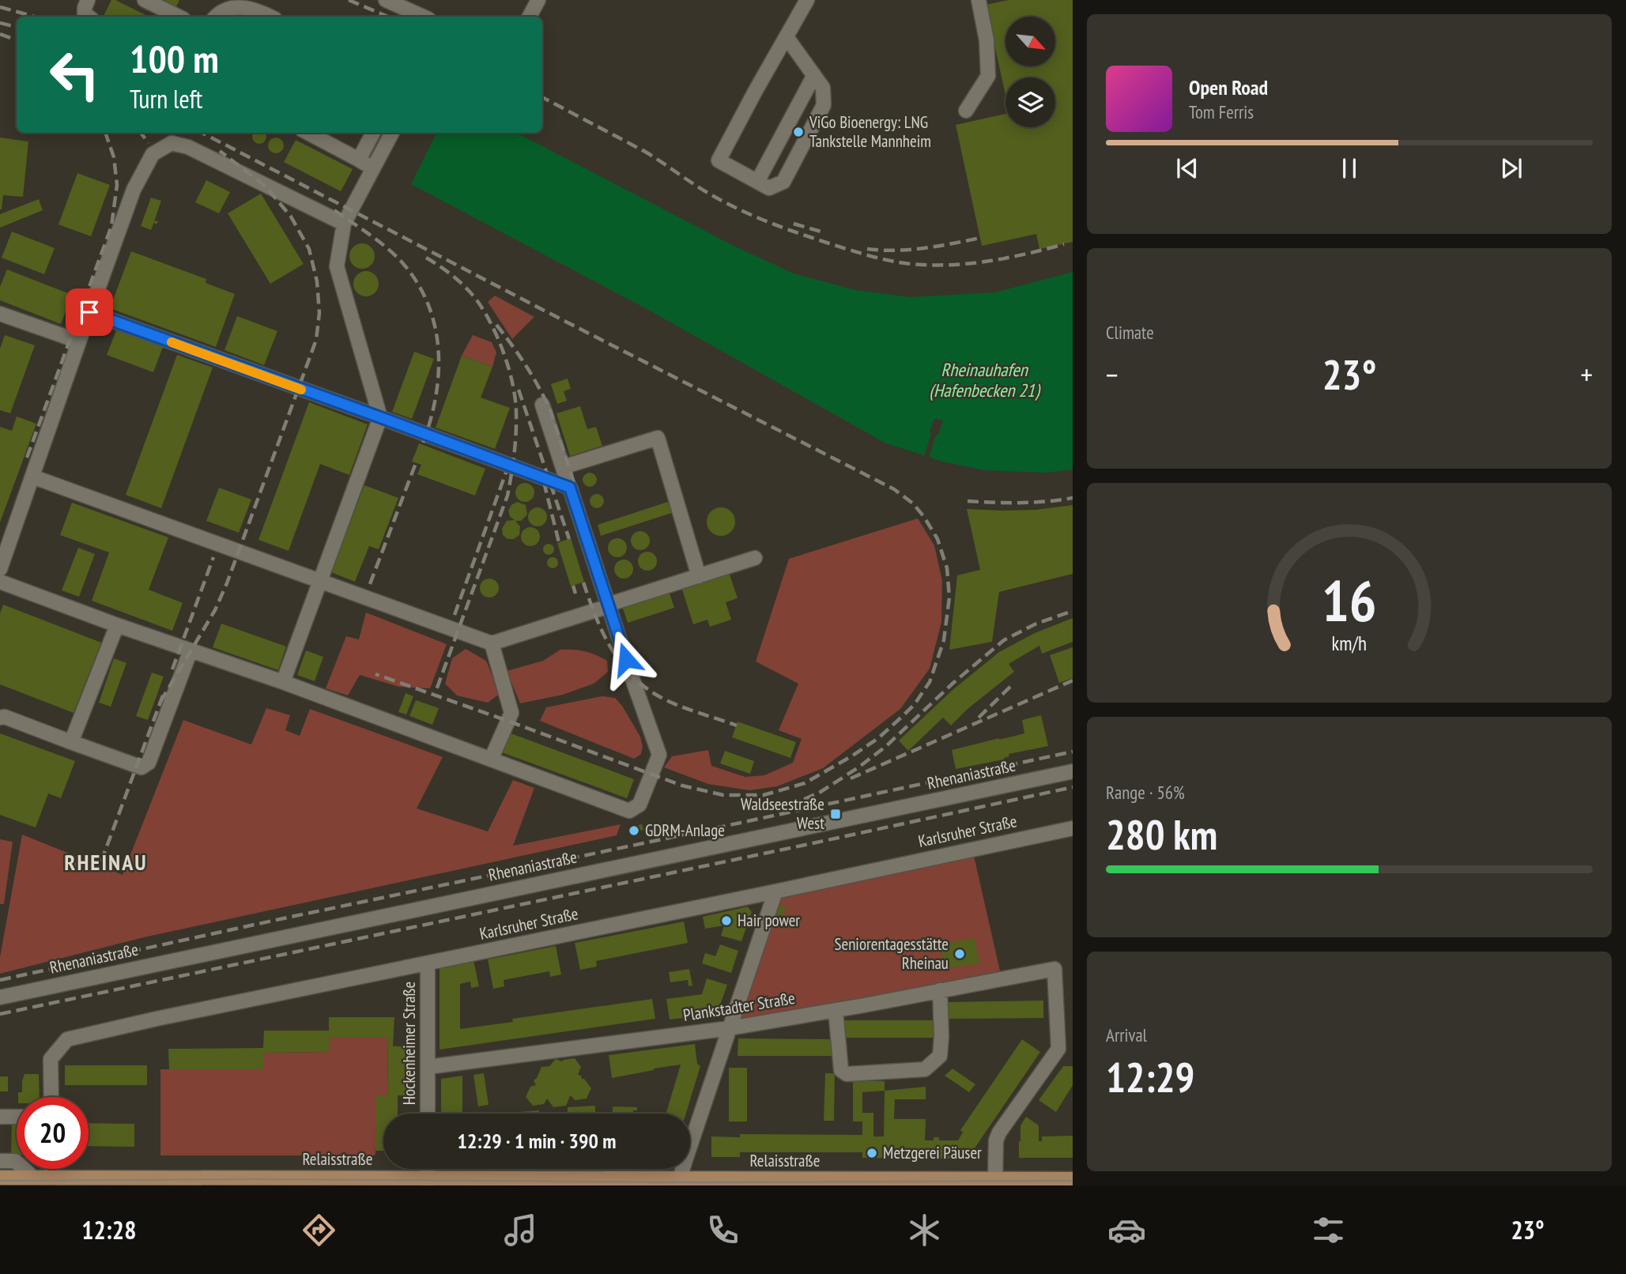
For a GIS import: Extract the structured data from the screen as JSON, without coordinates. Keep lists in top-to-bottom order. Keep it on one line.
{"streets":{"main road":["Relaisstraße"],"street":["Rhenaniastraße","Karlsruher Straße","Plankstadter Straße","Hockenheimer Straße"]},"crossings":[["Karlsruher Straße","Hockenheimer Straße"],["Plankstadter Straße","Hockenheimer Straße"]],"districts":["RHEINAU"],"water":["Rheinauhafen (Hafenbecken 21)"],"places":{"other":["ViGo Bioenergy: LNG Tankstelle Mannheim","GDRM-Anlage","Hair power","Seniorentagesstätte Rheinau","Metzgerei Päuser"],"transit":["Waldseestraße West"]},"north":"bottom right","page":{"turn":["100 m","Turn left"],"song":["Open Road","Tom Ferris"],"tile":["Climate",["Range · 56%","280 km"],["Arrival","12:29"]],"heat":["−","23°","+"],"limit":"20","trip":"12:29 · 1 min · 390 m","tabs":["12:28","23°"],"gauge":["16","km/h"]}}
